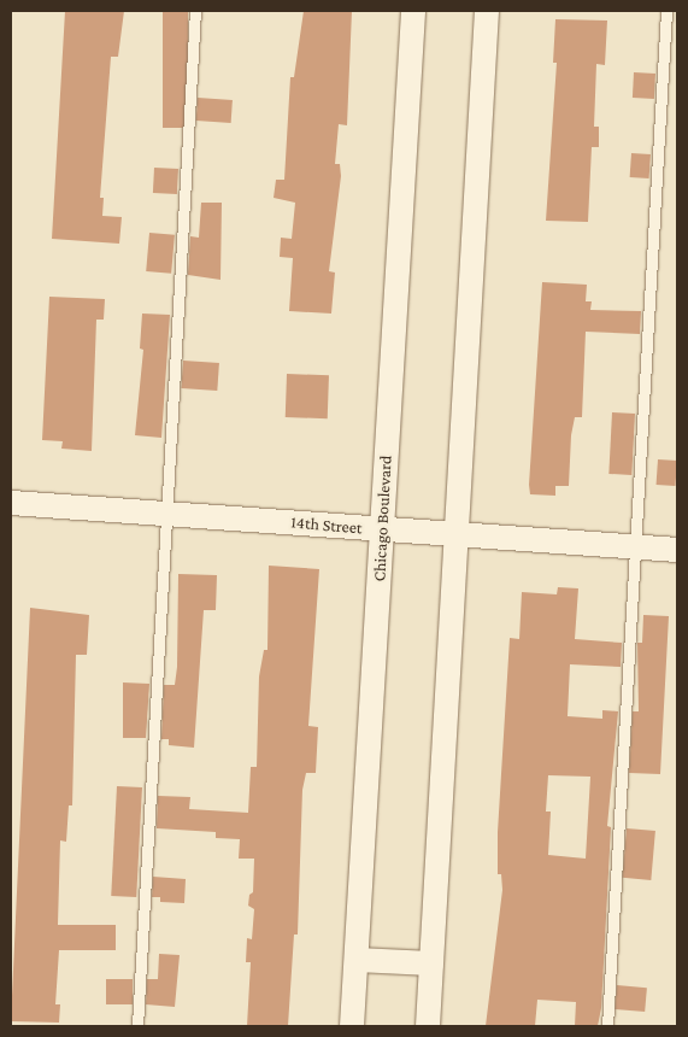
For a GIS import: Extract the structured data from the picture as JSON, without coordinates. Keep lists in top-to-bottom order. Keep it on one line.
{"streets":{"street":["Chicago Boulevard","14th Street"]},"crossings":[["Chicago Boulevard","14th Street"]]}
